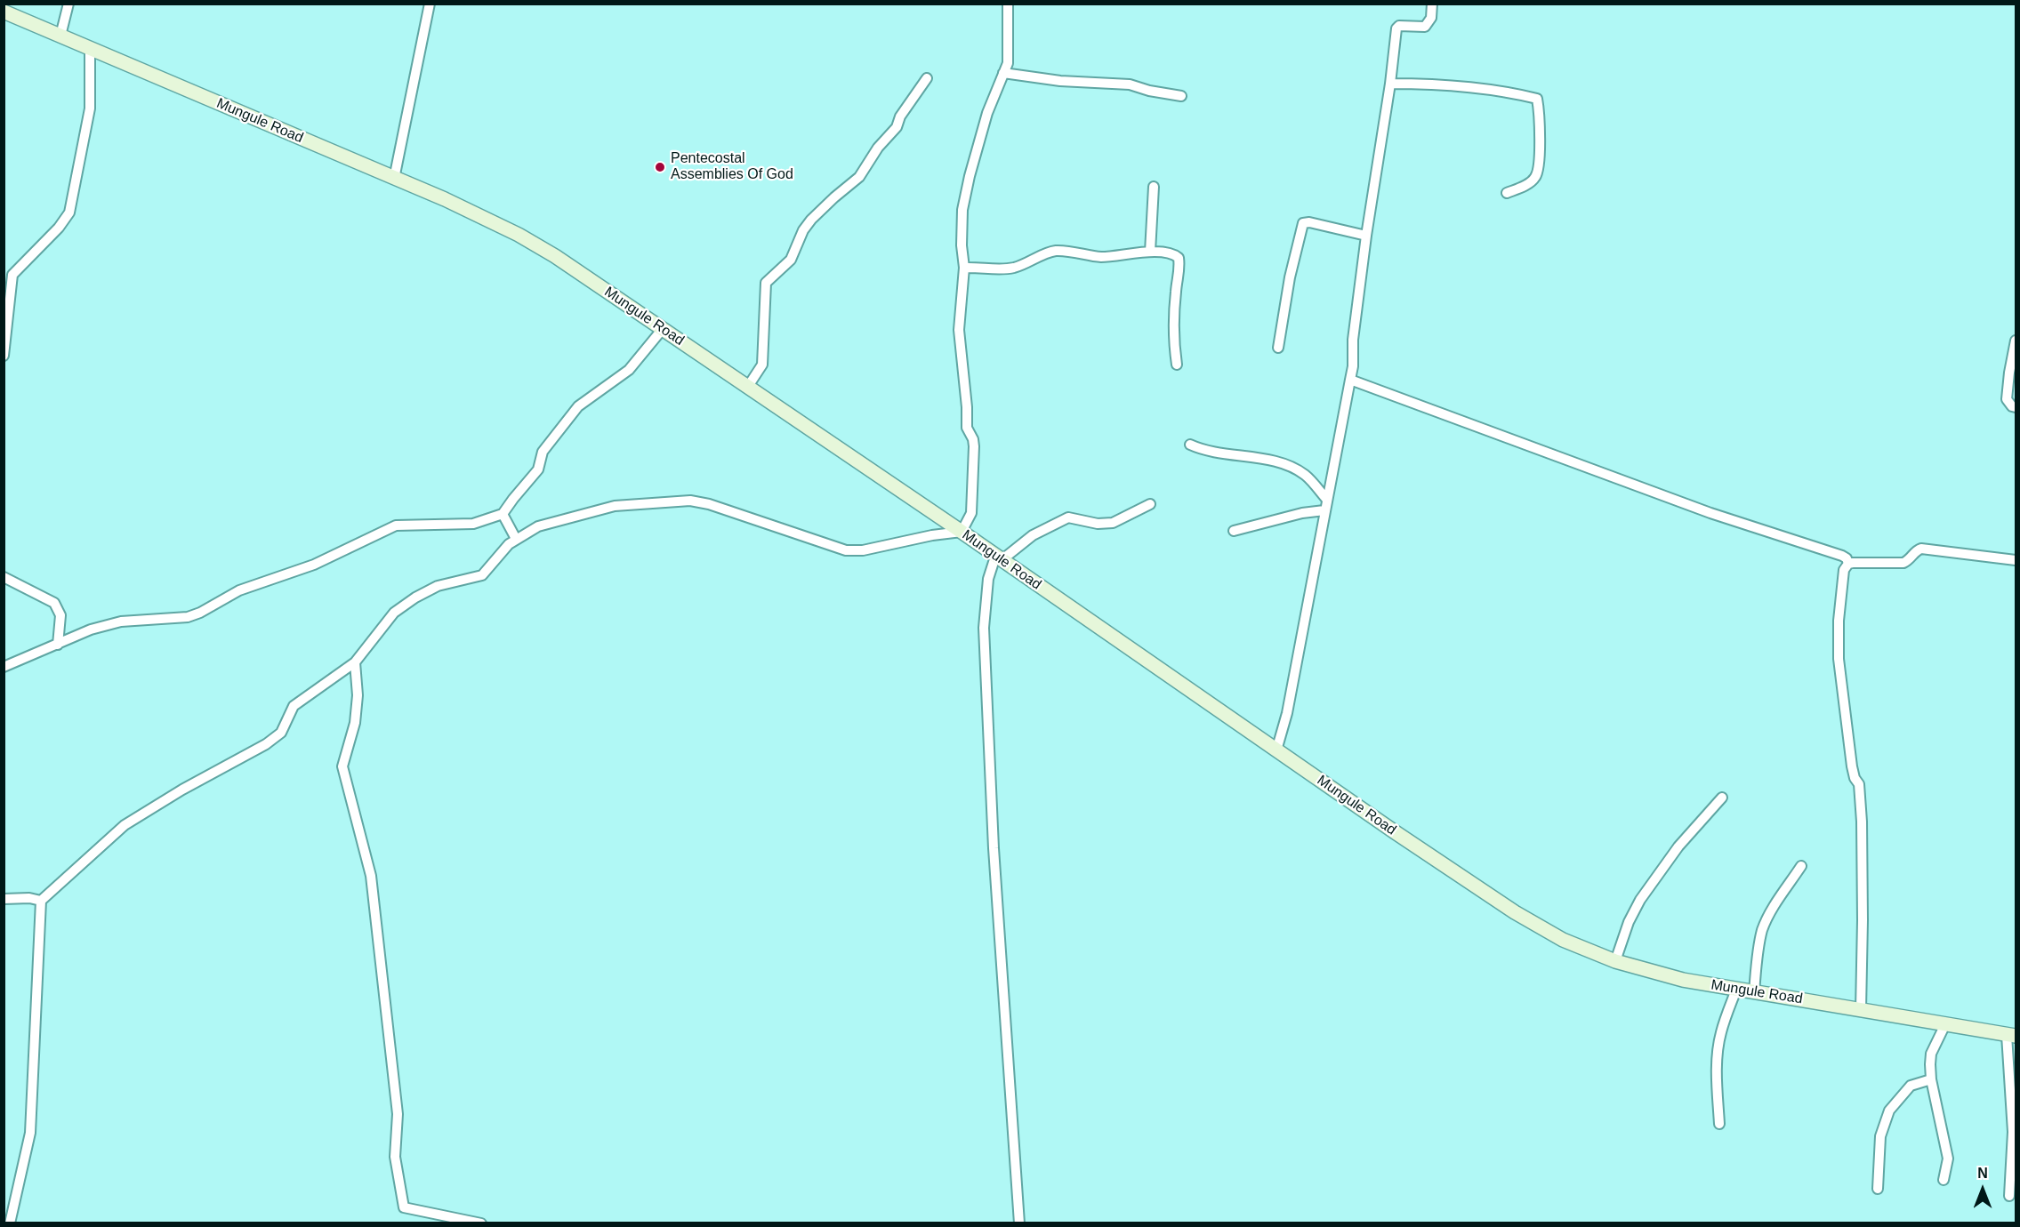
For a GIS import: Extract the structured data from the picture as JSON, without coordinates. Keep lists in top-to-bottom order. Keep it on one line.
{"streets":{"street":["Mungule Road"]},"places":["Pentecostal Assemblies Of God"],"north":"top"}
